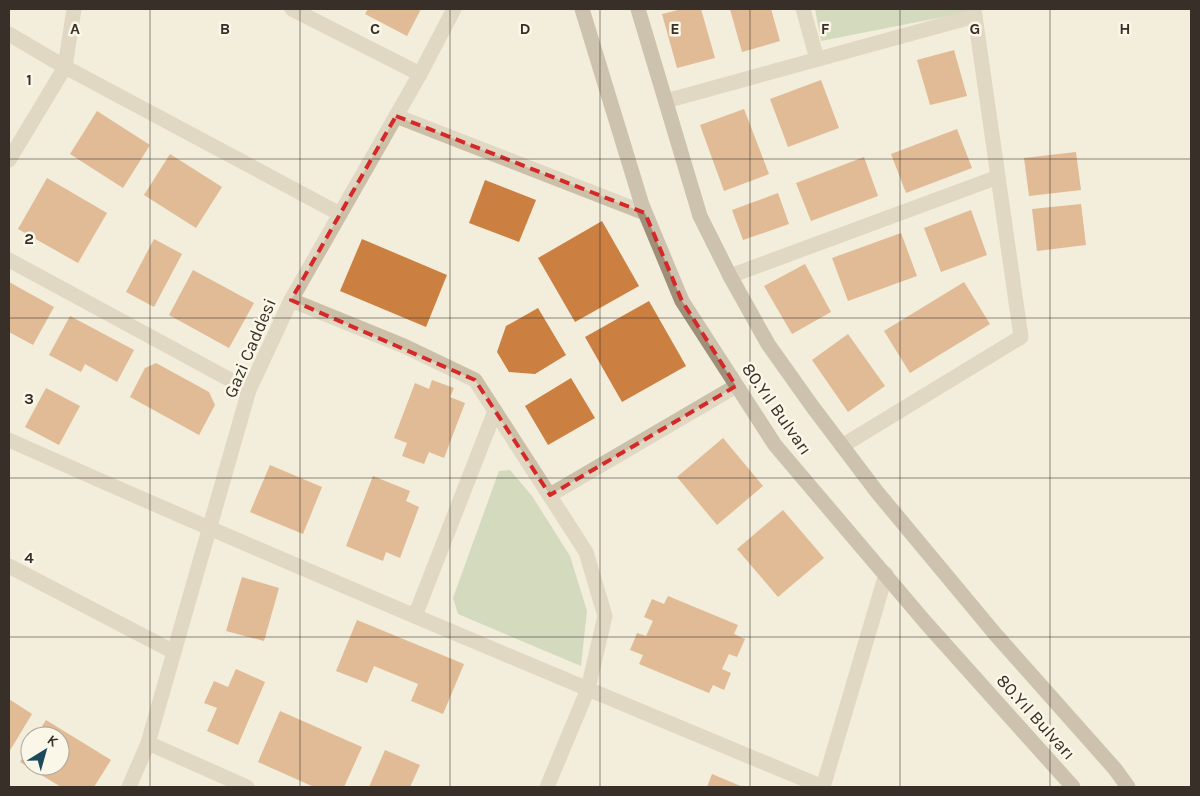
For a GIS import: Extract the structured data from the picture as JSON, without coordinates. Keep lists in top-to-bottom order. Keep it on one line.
{"streets":{"street":["Gazi Caddesi","80.Yıl Bulvarı"]},"north":"top right","grid":{"columns":["A","B","C","D","E","F","G","H"],"rows":["1","2","3","4"]}}
